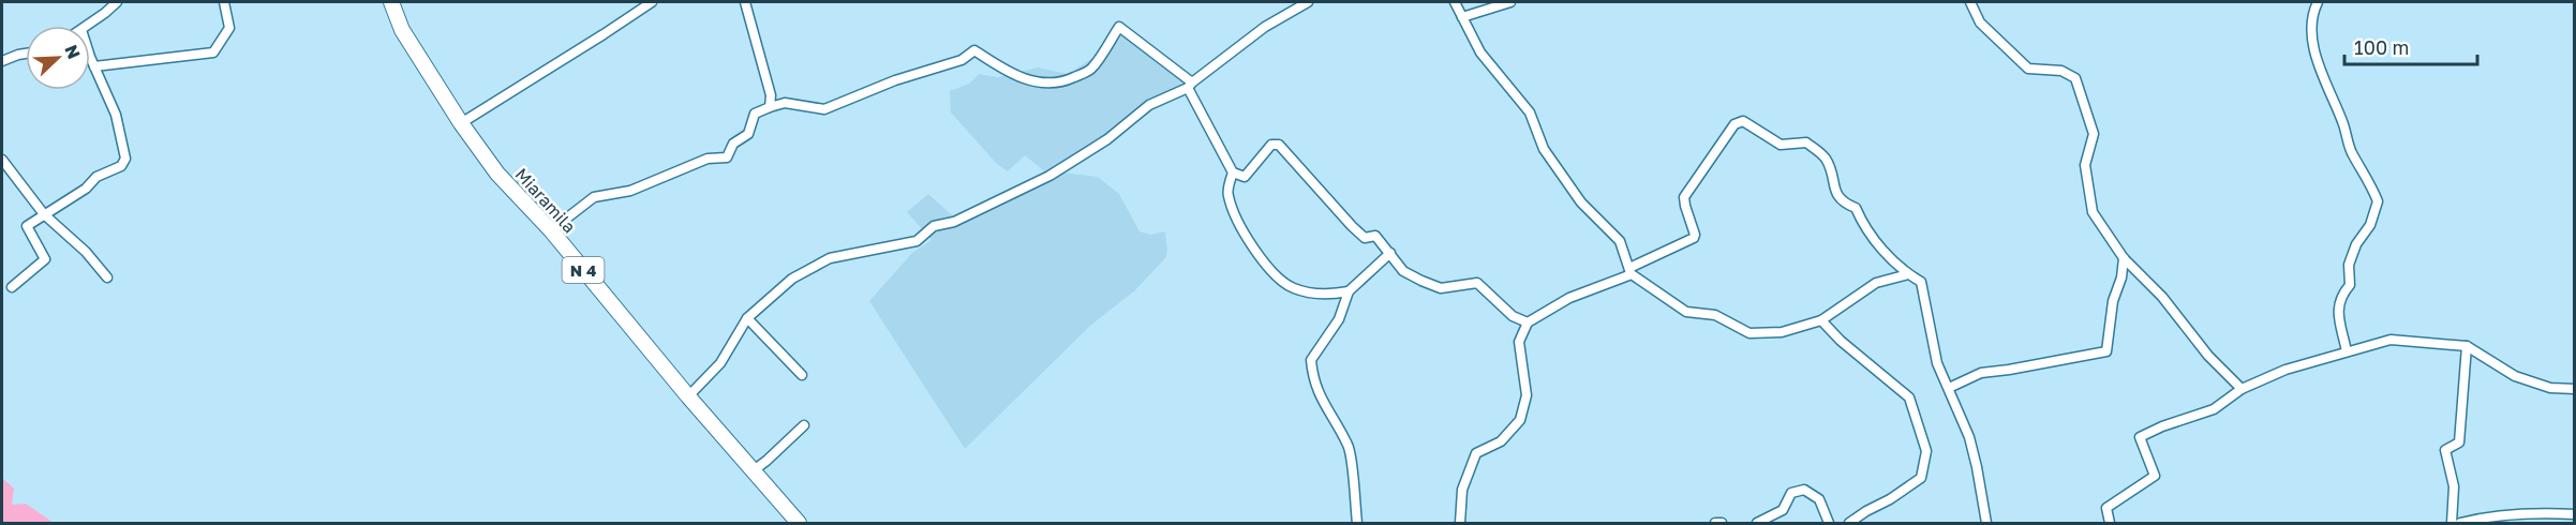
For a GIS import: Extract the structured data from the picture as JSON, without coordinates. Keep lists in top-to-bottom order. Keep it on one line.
{"streets":{"main road":["Miaramila","N 4"]},"scale_bar":"100 m","north":"top right"}
